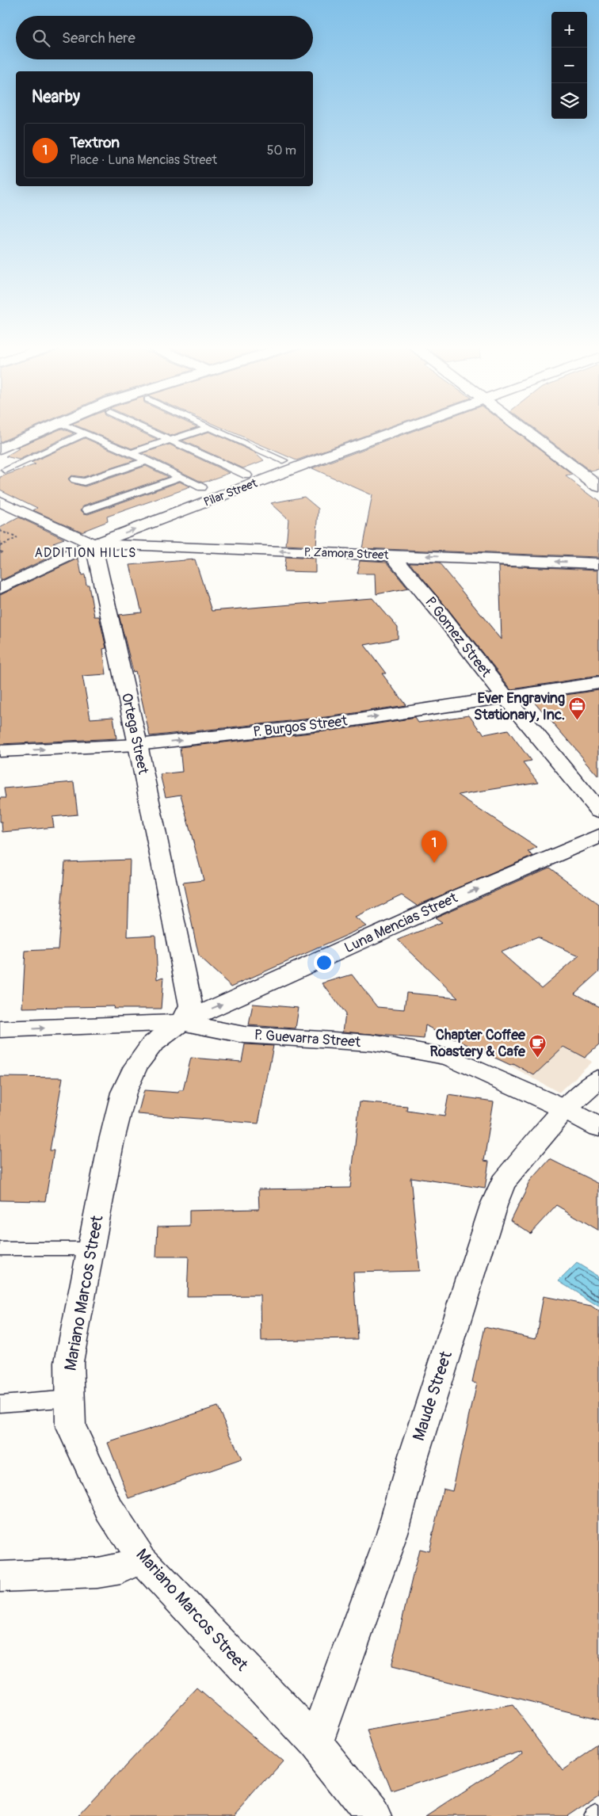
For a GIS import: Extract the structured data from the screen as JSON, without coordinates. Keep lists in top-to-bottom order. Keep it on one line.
{"streets":{"street":["Pilar Street","P. Zamora Street","P. Gomez Street","P. Burgos Street","Ortega Street","Luna Mencias Street","P. Guevarra Street","Mariano Marcos Street","Maude Street"]},"crossings":[["Pilar Street","P. Zamora Street"],["Pilar Street","Ortega Street"],["P. Zamora Street","P. Gomez Street"],["P. Zamora Street","Ortega Street"],["P. Gomez Street","P. Burgos Street"],["P. Burgos Street","Ortega Street"],["Ortega Street","Luna Mencias Street"],["Ortega Street","P. Guevarra Street"],["Ortega Street","Mariano Marcos Street"],["Luna Mencias Street","P. Guevarra Street"],["Luna Mencias Street","Mariano Marcos Street"],["P. Guevarra Street","Mariano Marcos Street"],["P. Guevarra Street","Maude Street"],["Mariano Marcos Street","Maude Street"]],"one_way":["Pilar Street","P. Zamora Street","P. Burgos Street","Luna Mencias Street"],"districts":["ADDITION HILLS"],"places":{"office":["Ever Engraving Stationary, Inc."],"cafe":["Chapter Coffee Roastery & Cafe"]},"page":{"map_buttons":["+","−"],"search":"Search here","heading":"Nearby","list":[{"mark":"1","name":"Textron","note":"Place · Luna Mencias Street","value":"50 m"}],"pins":"1"}}
